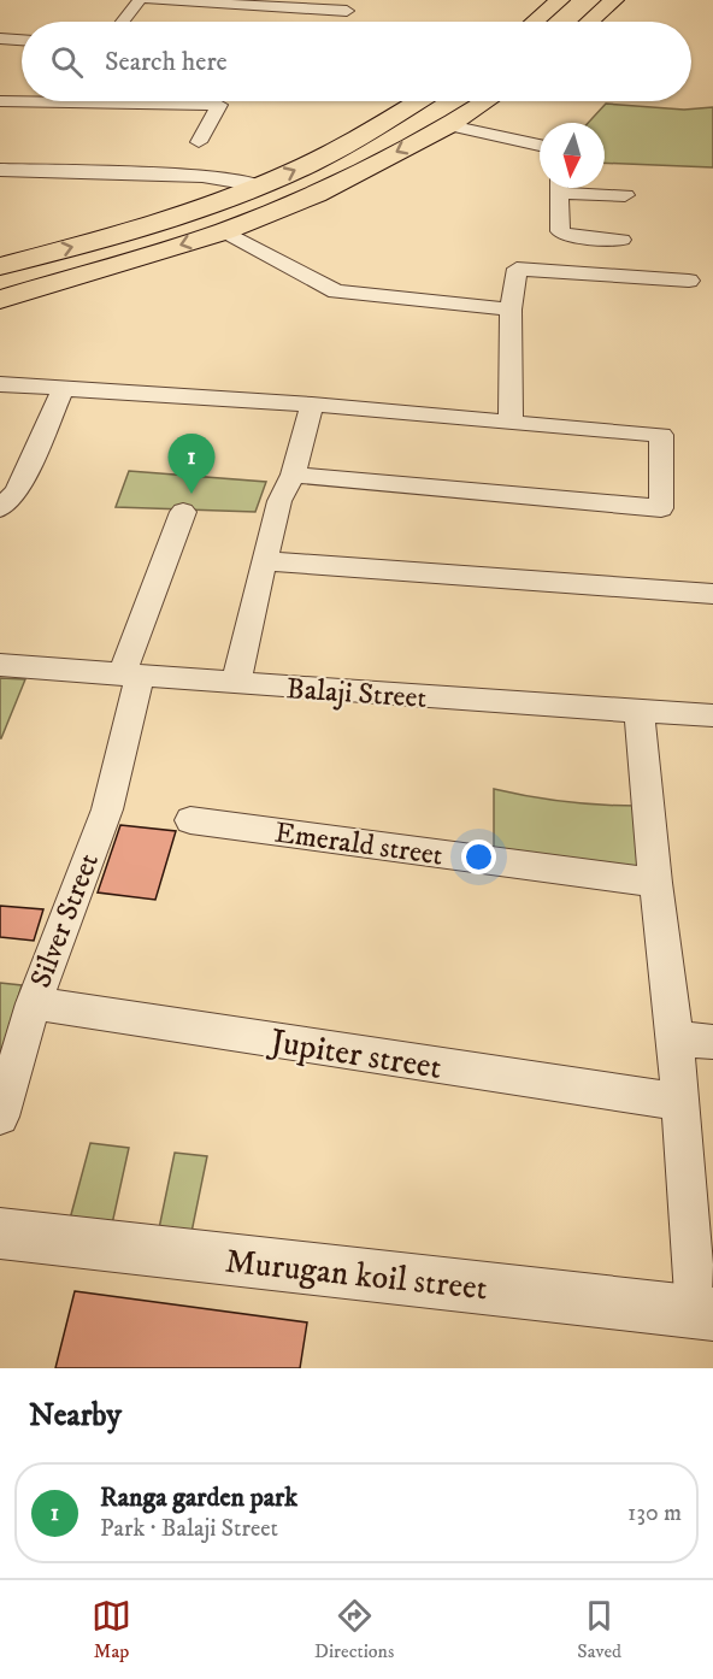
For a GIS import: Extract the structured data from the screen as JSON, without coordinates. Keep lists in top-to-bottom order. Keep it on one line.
{"streets":{"street":["Balaji Street","Emerald street","Silver Street","Jupiter street","Murugan koil street"]},"crossings":[["Balaji Street","Silver Street"],["Silver Street","Jupiter street"]],"north":"bottom","page":{"search":"Search here","pins":"1","heading":"Nearby","list":[{"mark":"1","name":"Ranga garden park","note":"Park · Balaji Street","value":"130 m"}],"nav":["Map","Directions","Saved"]}}
